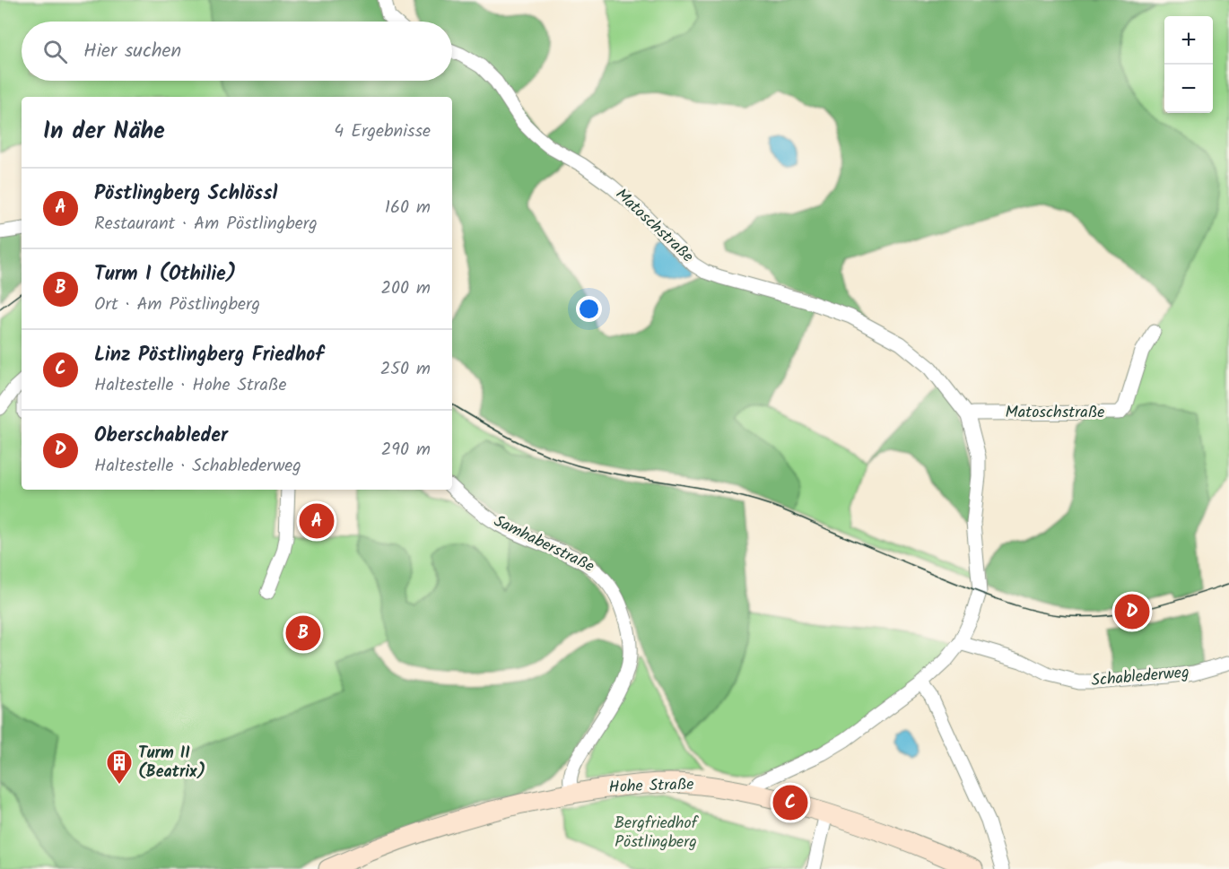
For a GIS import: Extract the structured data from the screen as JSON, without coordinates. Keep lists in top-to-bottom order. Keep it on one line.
{"streets":{"main road":["Hohe Straße"],"street":["Matoschstraße","Samhaberstraße","Schablederweg"]},"crossings":[["Matoschstraße","Schablederweg"],["Matoschstraße","Hohe Straße"],["Samhaberstraße","Hohe Straße"]],"parks":["Bergfriedhof Pöstlingberg"],"places":{"building":["Turm II (Beatrix)"]},"page":{"map_buttons":["+","−"],"search":"Hier suchen","heading":["In der Nähe","4 Ergebnisse"],"list":[{"mark":"A","name":"Pöstlingberg Schlössl","note":"Restaurant · Am Pöstlingberg","value":"160 m"},{"mark":"B","name":"Turm I (Othilie)","note":"Ort · Am Pöstlingberg","value":"200 m"},{"mark":"C","name":"Linz Pöstlingberg Friedhof","note":"Haltestelle · Hohe Straße","value":"250 m"},{"mark":"D","name":"Oberschableder","note":"Haltestelle · Schablederweg","value":"290 m"}],"pins":["A","D","B","C"]}}
